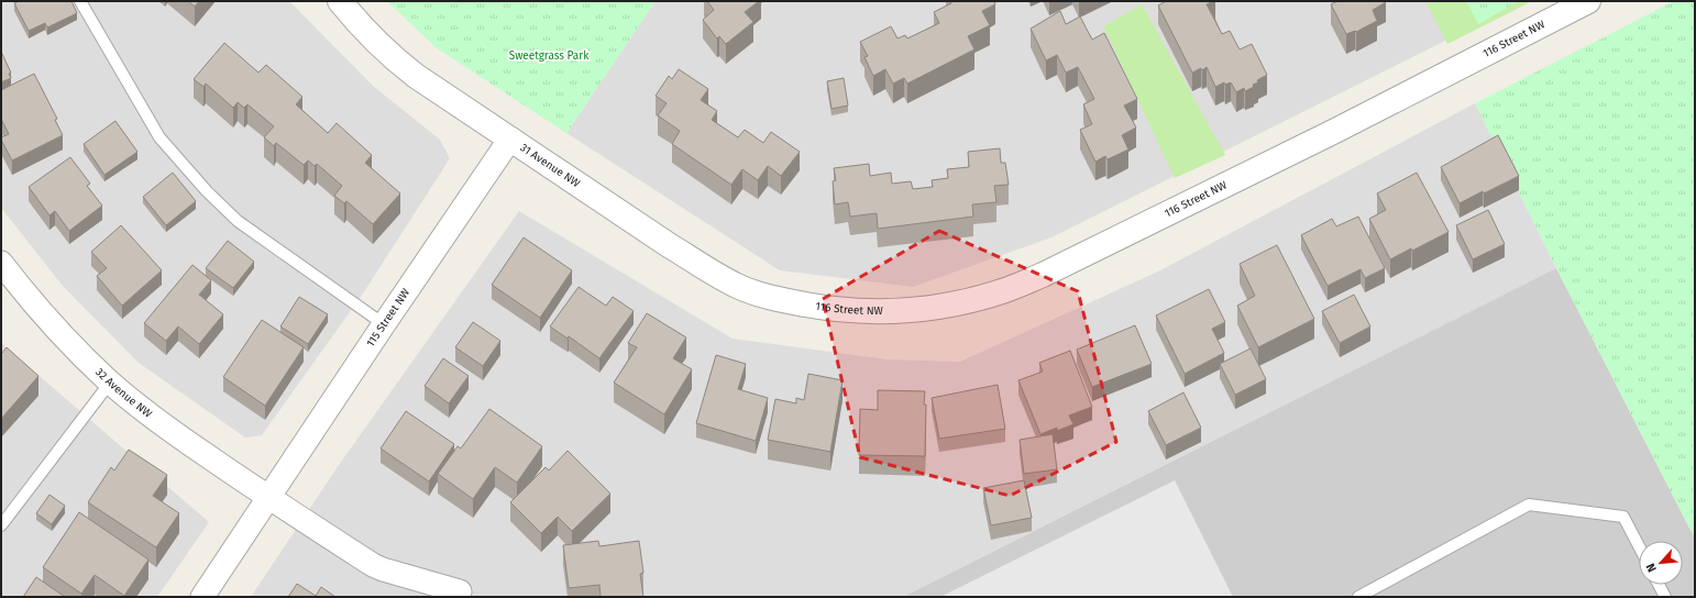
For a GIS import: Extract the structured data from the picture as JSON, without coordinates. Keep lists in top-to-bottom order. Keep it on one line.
{"streets":{"street":["116 Street NW","31 Avenue NW","115 Street NW","32 Avenue NW"]},"crossings":[["116 Street NW","31 Avenue NW"],["31 Avenue NW","115 Street NW"],["115 Street NW","32 Avenue NW"]],"parks":["Sweetgrass Park"],"north":"bottom left"}
